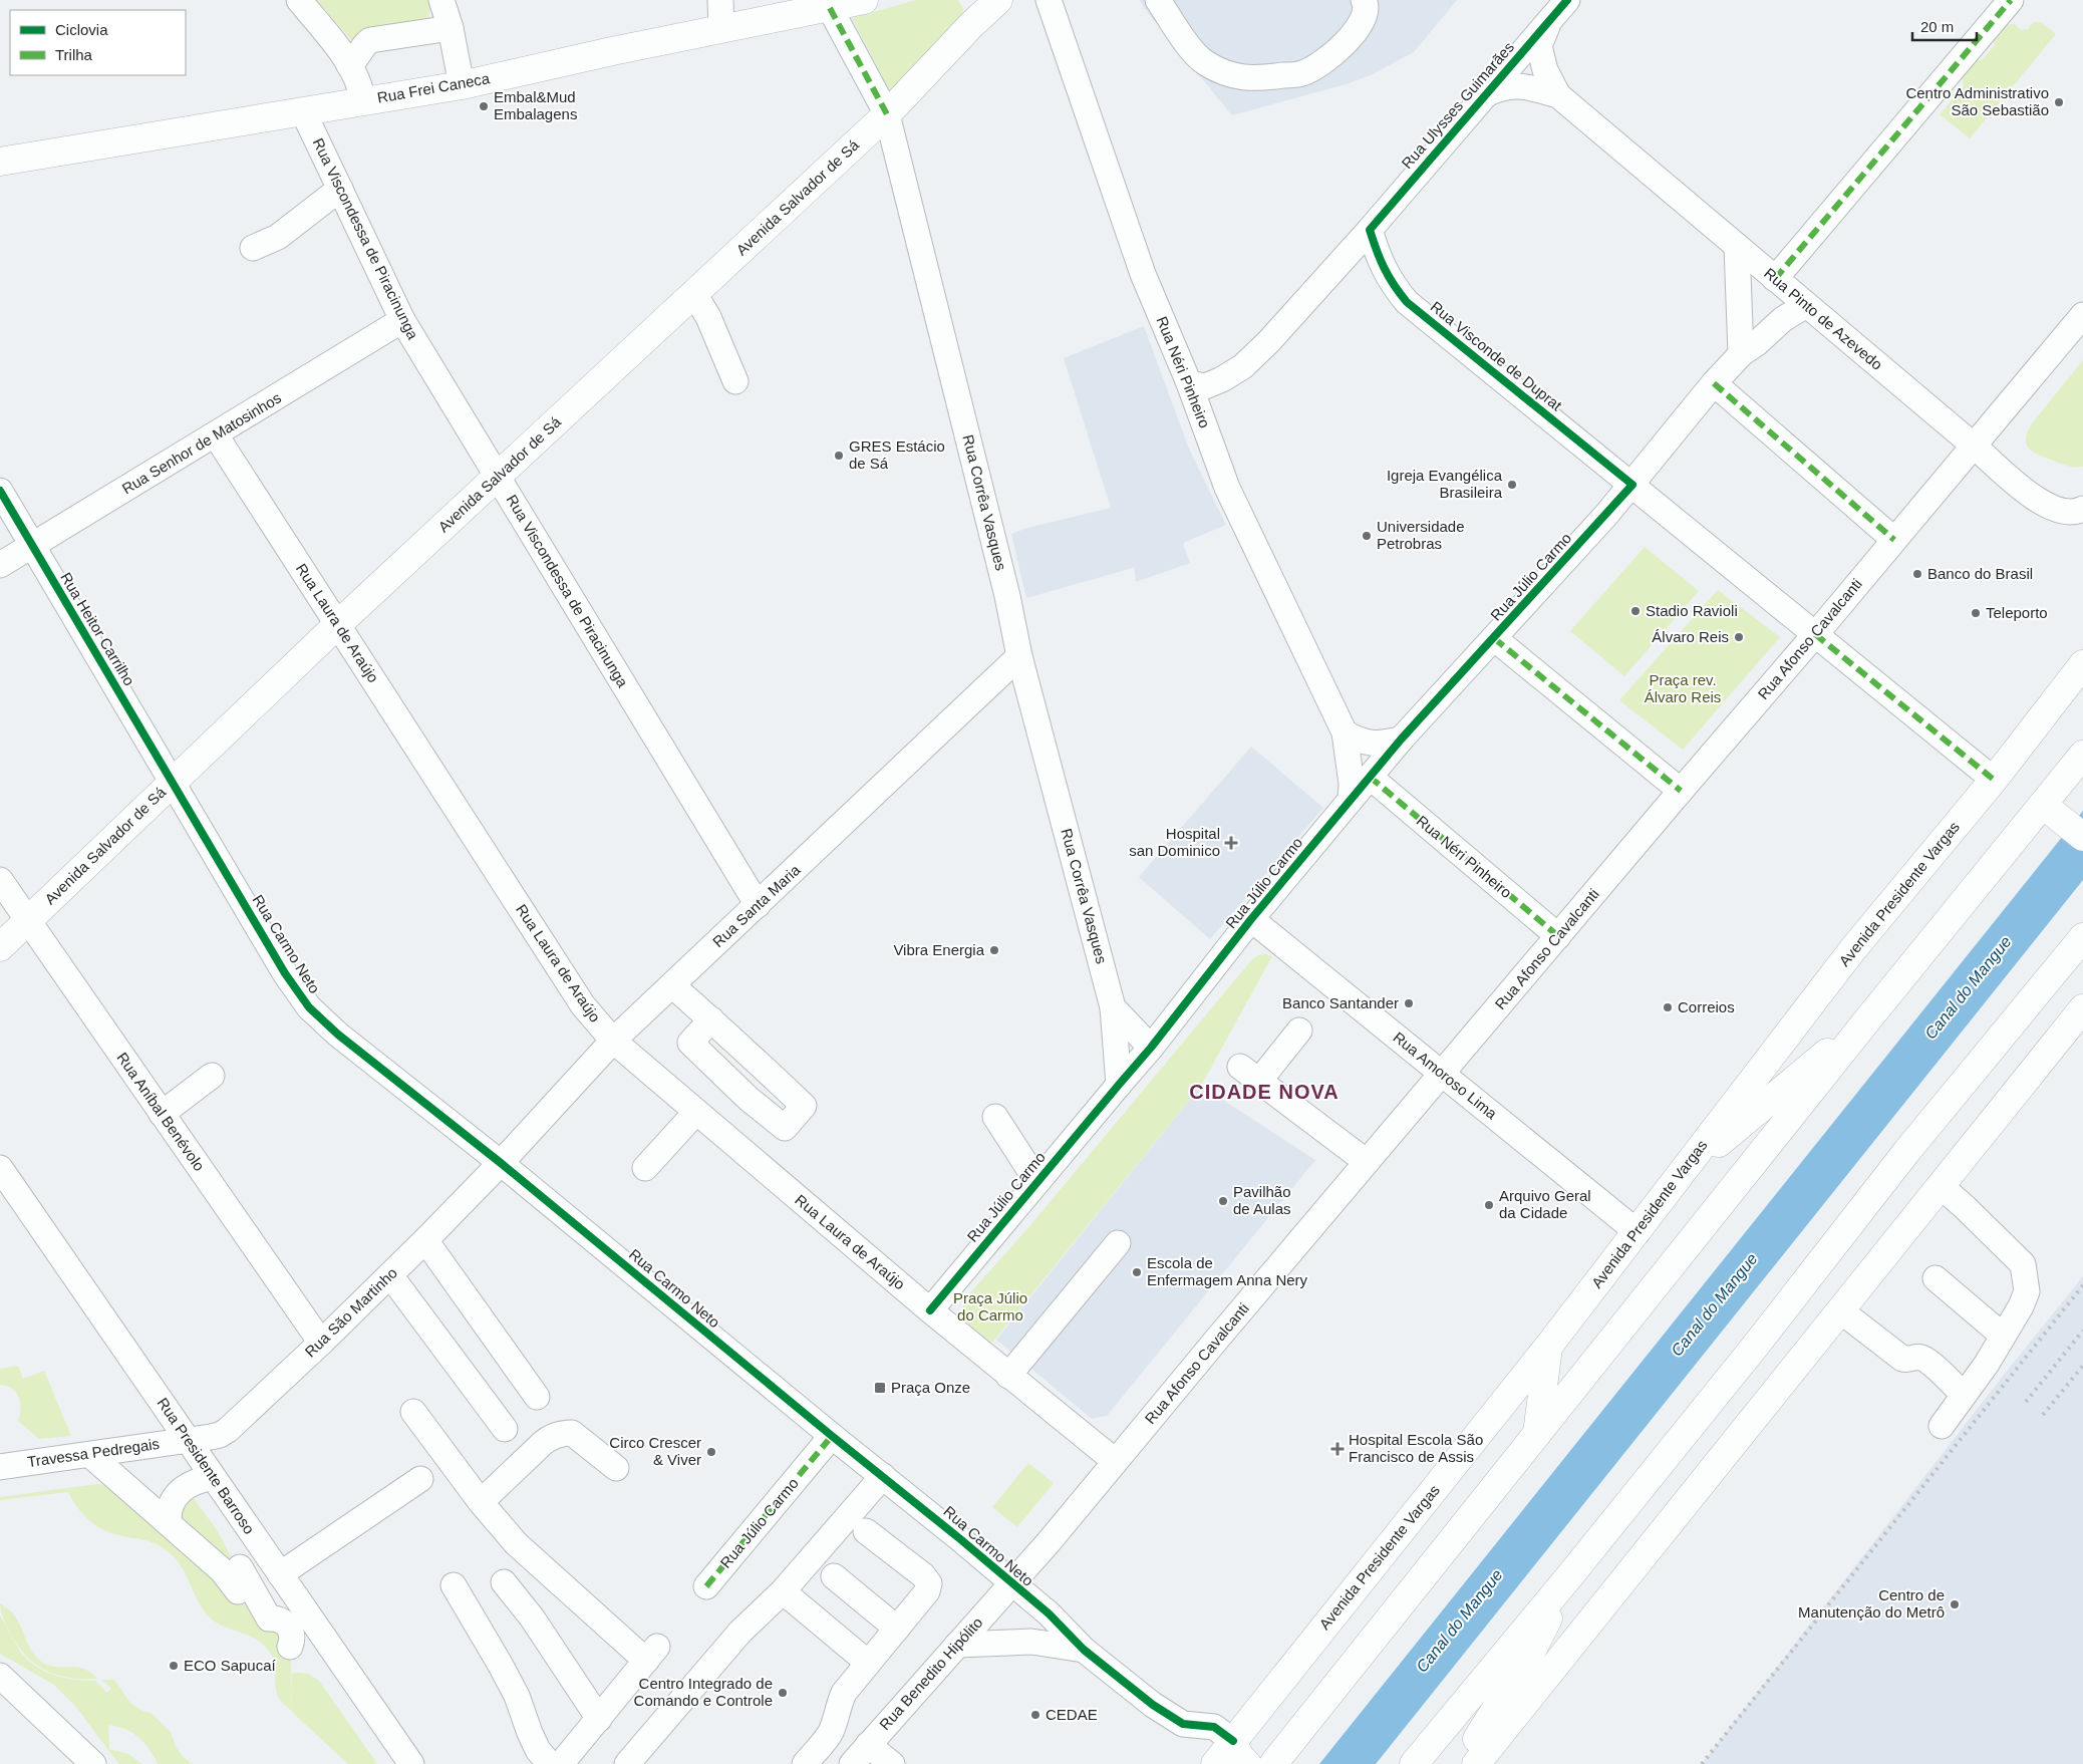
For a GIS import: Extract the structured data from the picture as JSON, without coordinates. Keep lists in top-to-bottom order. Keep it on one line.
{"streets":{"main road":["Rua Frei Caneca","Avenida Salvador de Sá","Avenida Presidente Vargas"],"street":["Rua Ulysses Guimarães","Rua Viscondessa de Piracinunga","Rua Pinto de Azevedo","Rua Visconde de Duprat","Rua Néri Pinheiro","Rua Senhor de Matosinhos","Rua Corrêa Vasques","Rua Júlio Carmo","Rua Laura de Araújo","Rua Heitor Carrilho","Rua Afonso Cavalcanti","Rua Santa Maria","Rua Carmo Neto","Rua Amoroso Lima","Rua Aníbal Benévolo","Rua São Martinho","Travessa Pedregais","Rua Presidente Barroso","Rua Benedito Hipólito"]},"crossings":[["Rua Frei Caneca","Rua Viscondessa de Piracinunga"],["Rua Frei Caneca","Rua Corrêa Vasques"],["Rua Ulysses Guimarães","Rua Pinto de Azevedo"],["Rua Ulysses Guimarães","Rua Visconde de Duprat"],["Rua Ulysses Guimarães","Rua Néri Pinheiro"],["Avenida Salvador de Sá","Rua Viscondessa de Piracinunga"],["Avenida Salvador de Sá","Rua Corrêa Vasques"],["Avenida Salvador de Sá","Rua Laura de Araújo"],["Avenida Salvador de Sá","Rua Heitor Carrilho"],["Avenida Salvador de Sá","Rua Carmo Neto"],["Avenida Salvador de Sá","Rua Aníbal Benévolo"],["Rua Viscondessa de Piracinunga","Rua Senhor de Matosinhos"],["Rua Viscondessa de Piracinunga","Rua Santa Maria"],["Rua Pinto de Azevedo","Rua Júlio Carmo"],["Rua Pinto de Azevedo","Rua Afonso Cavalcanti"],["Rua Visconde de Duprat","Rua Júlio Carmo"],["Rua Visconde de Duprat","Rua Afonso Cavalcanti"],["Rua Visconde de Duprat","Avenida Presidente Vargas"],["Rua Néri Pinheiro","Rua Júlio Carmo"],["Rua Néri Pinheiro","Rua Afonso Cavalcanti"],["Rua Senhor de Matosinhos","Rua Laura de Araújo"],["Rua Senhor de Matosinhos","Rua Heitor Carrilho"],["Rua Corrêa Vasques","Rua Júlio Carmo"],["Rua Corrêa Vasques","Rua Santa Maria"],["Rua Júlio Carmo","Rua Laura de Araújo"],["Rua Júlio Carmo","Rua Carmo Neto"],["Rua Júlio Carmo","Rua Amoroso Lima"],["Rua Laura de Araújo","Rua Afonso Cavalcanti"],["Rua Laura de Araújo","Rua Santa Maria"],["Rua Heitor Carrilho","Rua Carmo Neto"],["Rua Afonso Cavalcanti","Rua Carmo Neto"],["Rua Afonso Cavalcanti","Rua Amoroso Lima"],["Rua Afonso Cavalcanti","Rua Benedito Hipólito"],["Avenida Presidente Vargas","Rua Carmo Neto"],["Avenida Presidente Vargas","Rua Amoroso Lima"],["Rua Santa Maria","Rua Carmo Neto"],["Rua Santa Maria","Rua São Martinho"],["Rua Carmo Neto","Rua São Martinho"],["Rua Carmo Neto","Rua Benedito Hipólito"],["Rua Aníbal Benévolo","Rua São Martinho"],["Rua São Martinho","Travessa Pedregais"],["Rua São Martinho","Rua Presidente Barroso"],["Travessa Pedregais","Rua Presidente Barroso"]],"districts":["CIDADE NOVA"],"water":["Canal do Mangue"],"parks":["Praça rev. Álvaro Reis","Praça Júlio do Carmo"],"places":{"other":["Centro Administrativo São Sebastião","Embal&Mud Embalagens","GRES Estácio de Sá","Igreja Evangélica Brasileira","Universidade Petrobras","Banco do Brasil","Stadio Ravioli","Teleporto","Álvaro Reis","Vibra Energia","Banco Santander","Correios","Pavilhão de Aulas","Arquivo Geral da Cidade","Escola de Enfermagem Anna Nery","Circo Crescer & Viver","Centro de Manutenção do Metrô","ECO Sapucaí","Centro Integrado de Comando e Controle","CEDAE"],"health":["Hospital san Dominico","Hospital Escola São Francisco de Assis"],"transit":["Praça Onze"]},"legend":["Ciclovia","Trilha"],"scale_bar":"20 m"}
